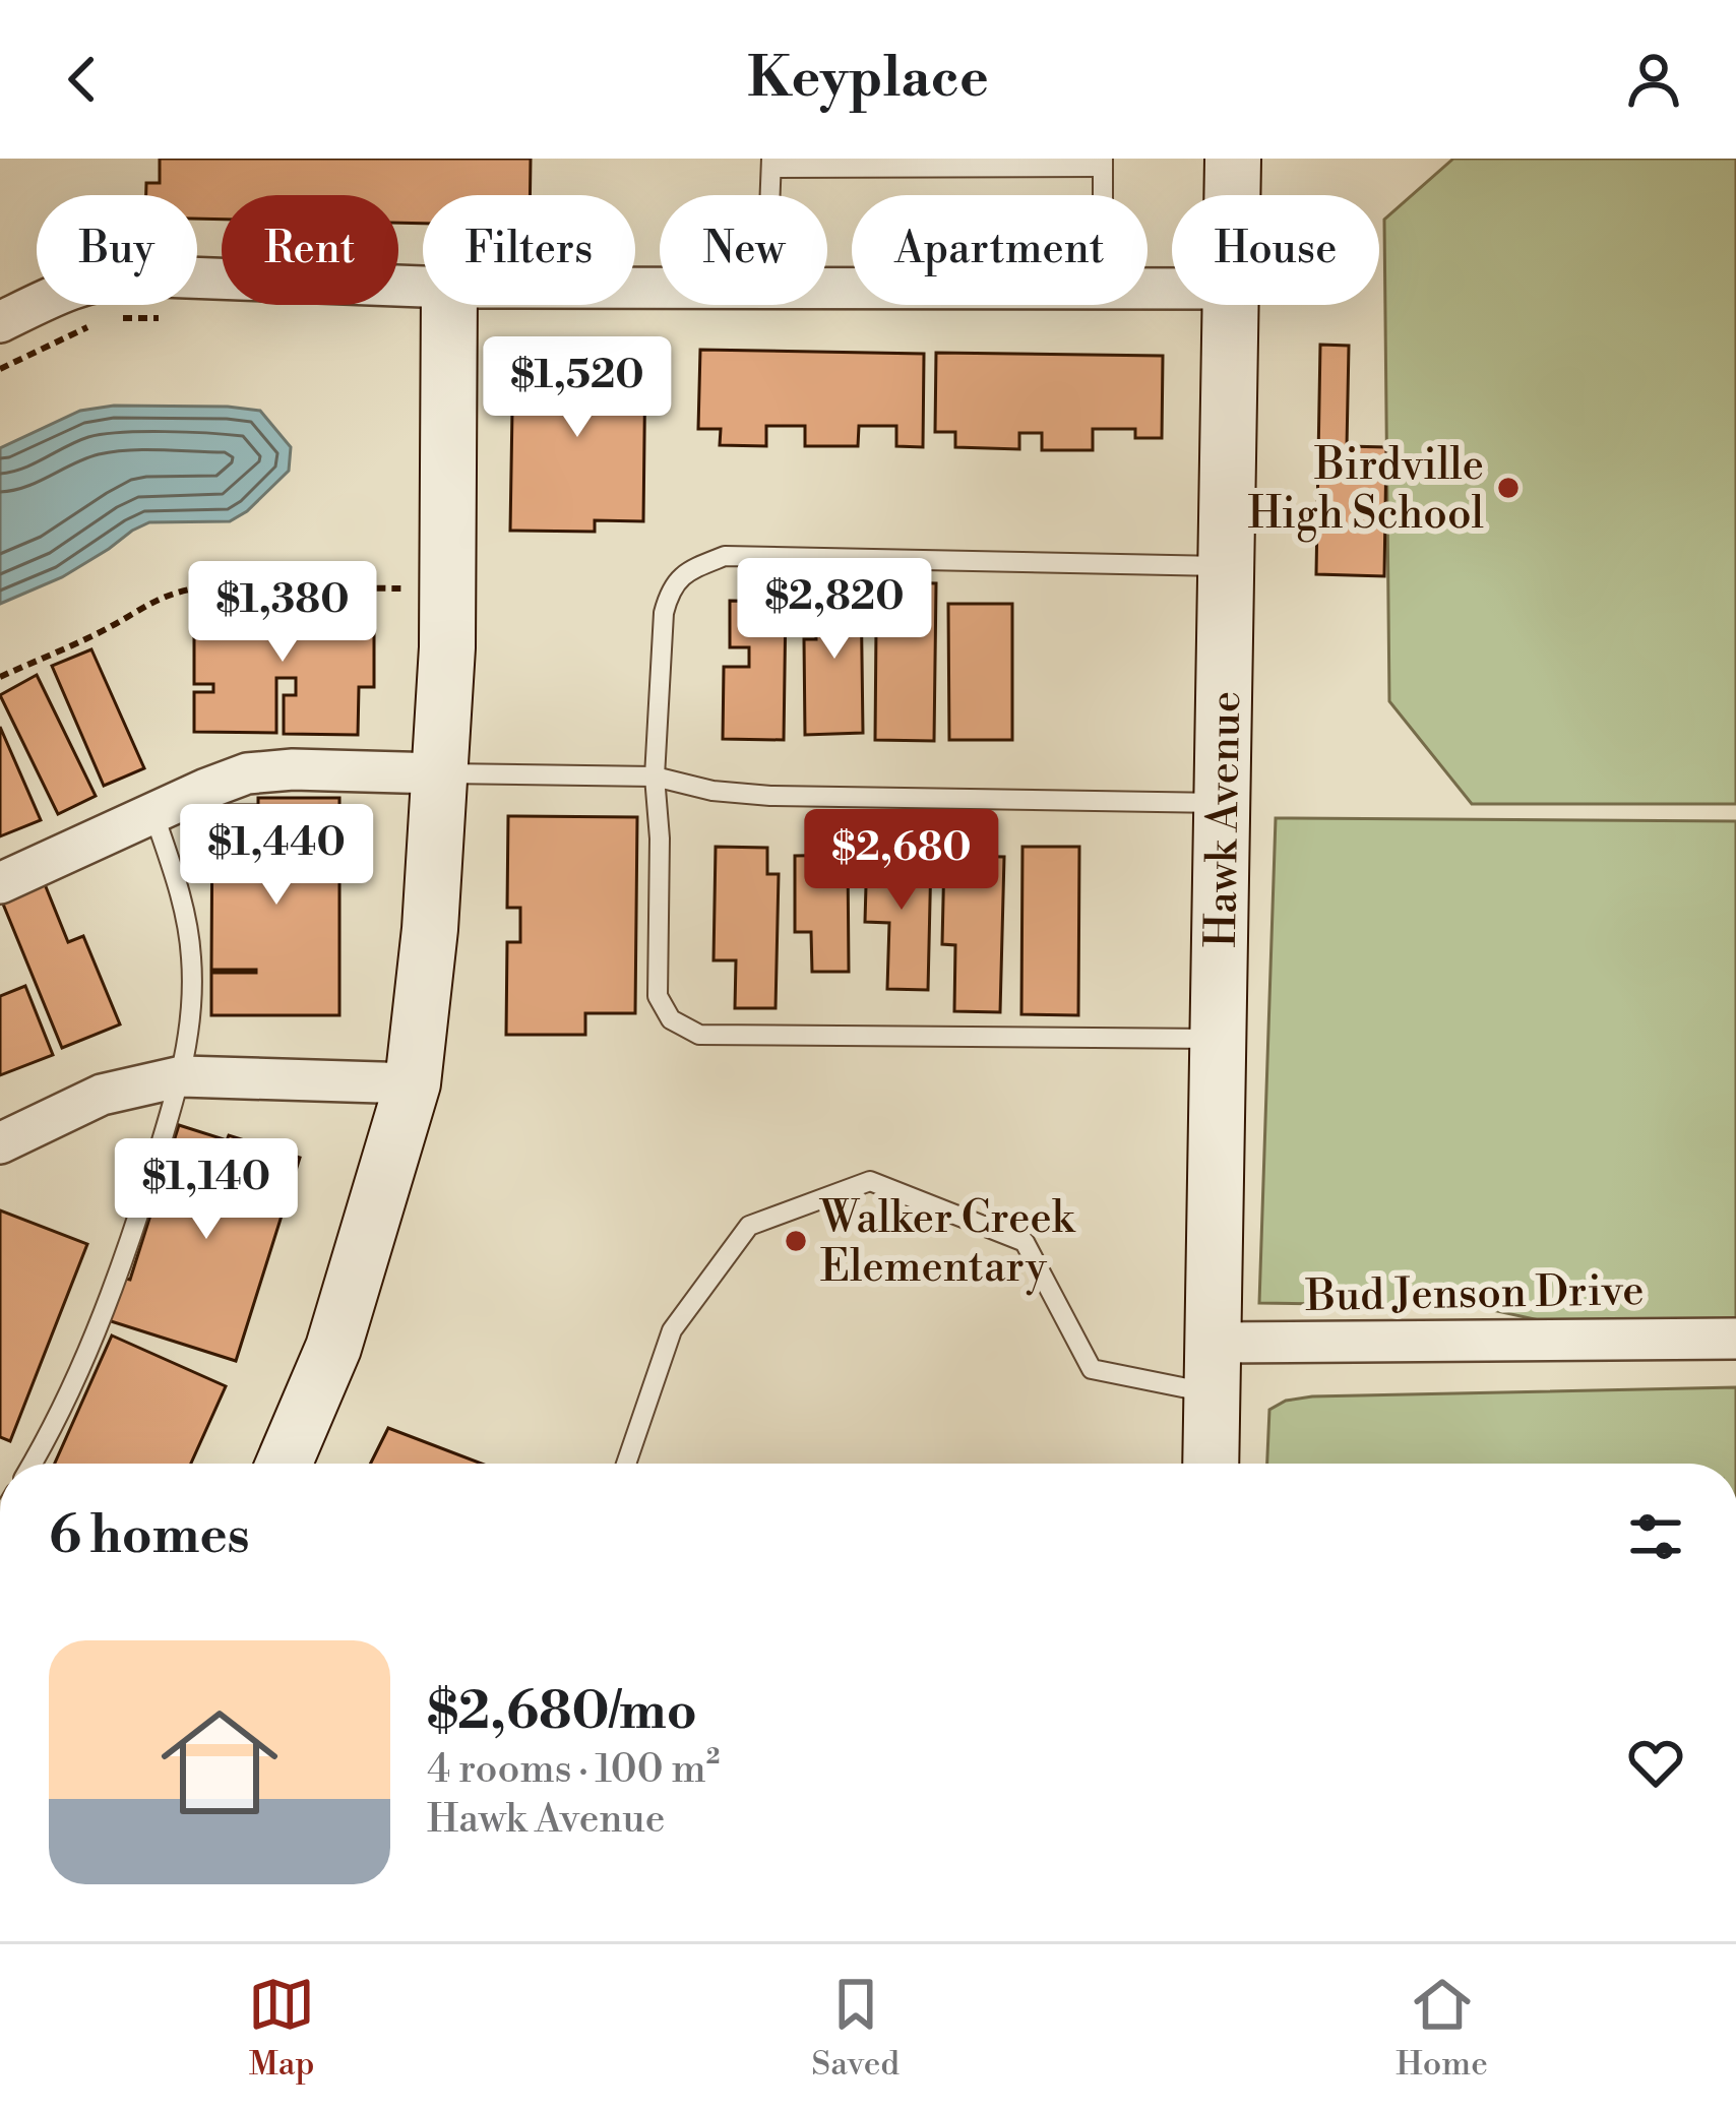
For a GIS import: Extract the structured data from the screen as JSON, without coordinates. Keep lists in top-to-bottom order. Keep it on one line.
{"streets":{"street":["Hawk Avenue","Bud Jenson Drive"]},"crossings":[["Hawk Avenue","Bud Jenson Drive"]],"places":["Birdville High School","Walker Creek Elementary"],"page":{"header":"Keyplace","chip":["Buy","Rent","Filters","New","Apartment","House"],"price":["$1,520","$2,820","$1,380","$1,440","$2,680","$1,140"],"heading":"6 homes","list":[{"name":"$2,680/mo","note":"4 rooms · 100 m² · Hawk Avenue"}],"tabs":["Map","Saved","Home"]}}
